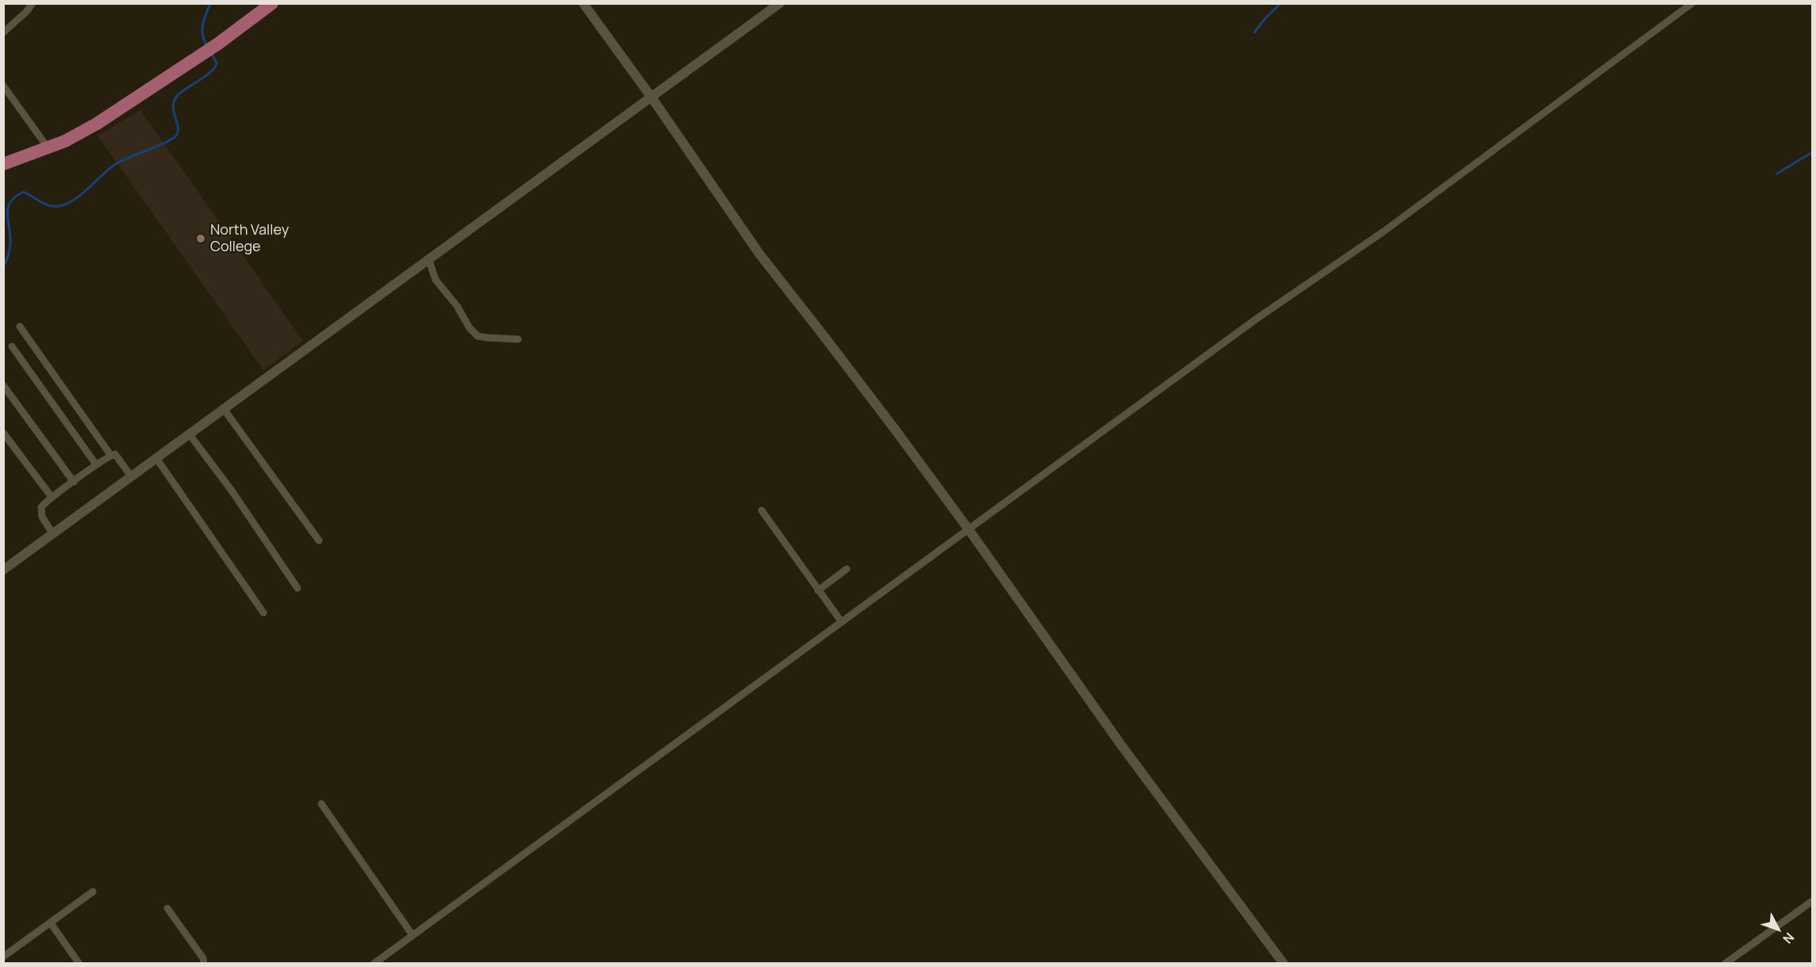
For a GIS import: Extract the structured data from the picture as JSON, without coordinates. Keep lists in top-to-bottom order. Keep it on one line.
{"places":["North Valley College"],"north":"bottom right"}
